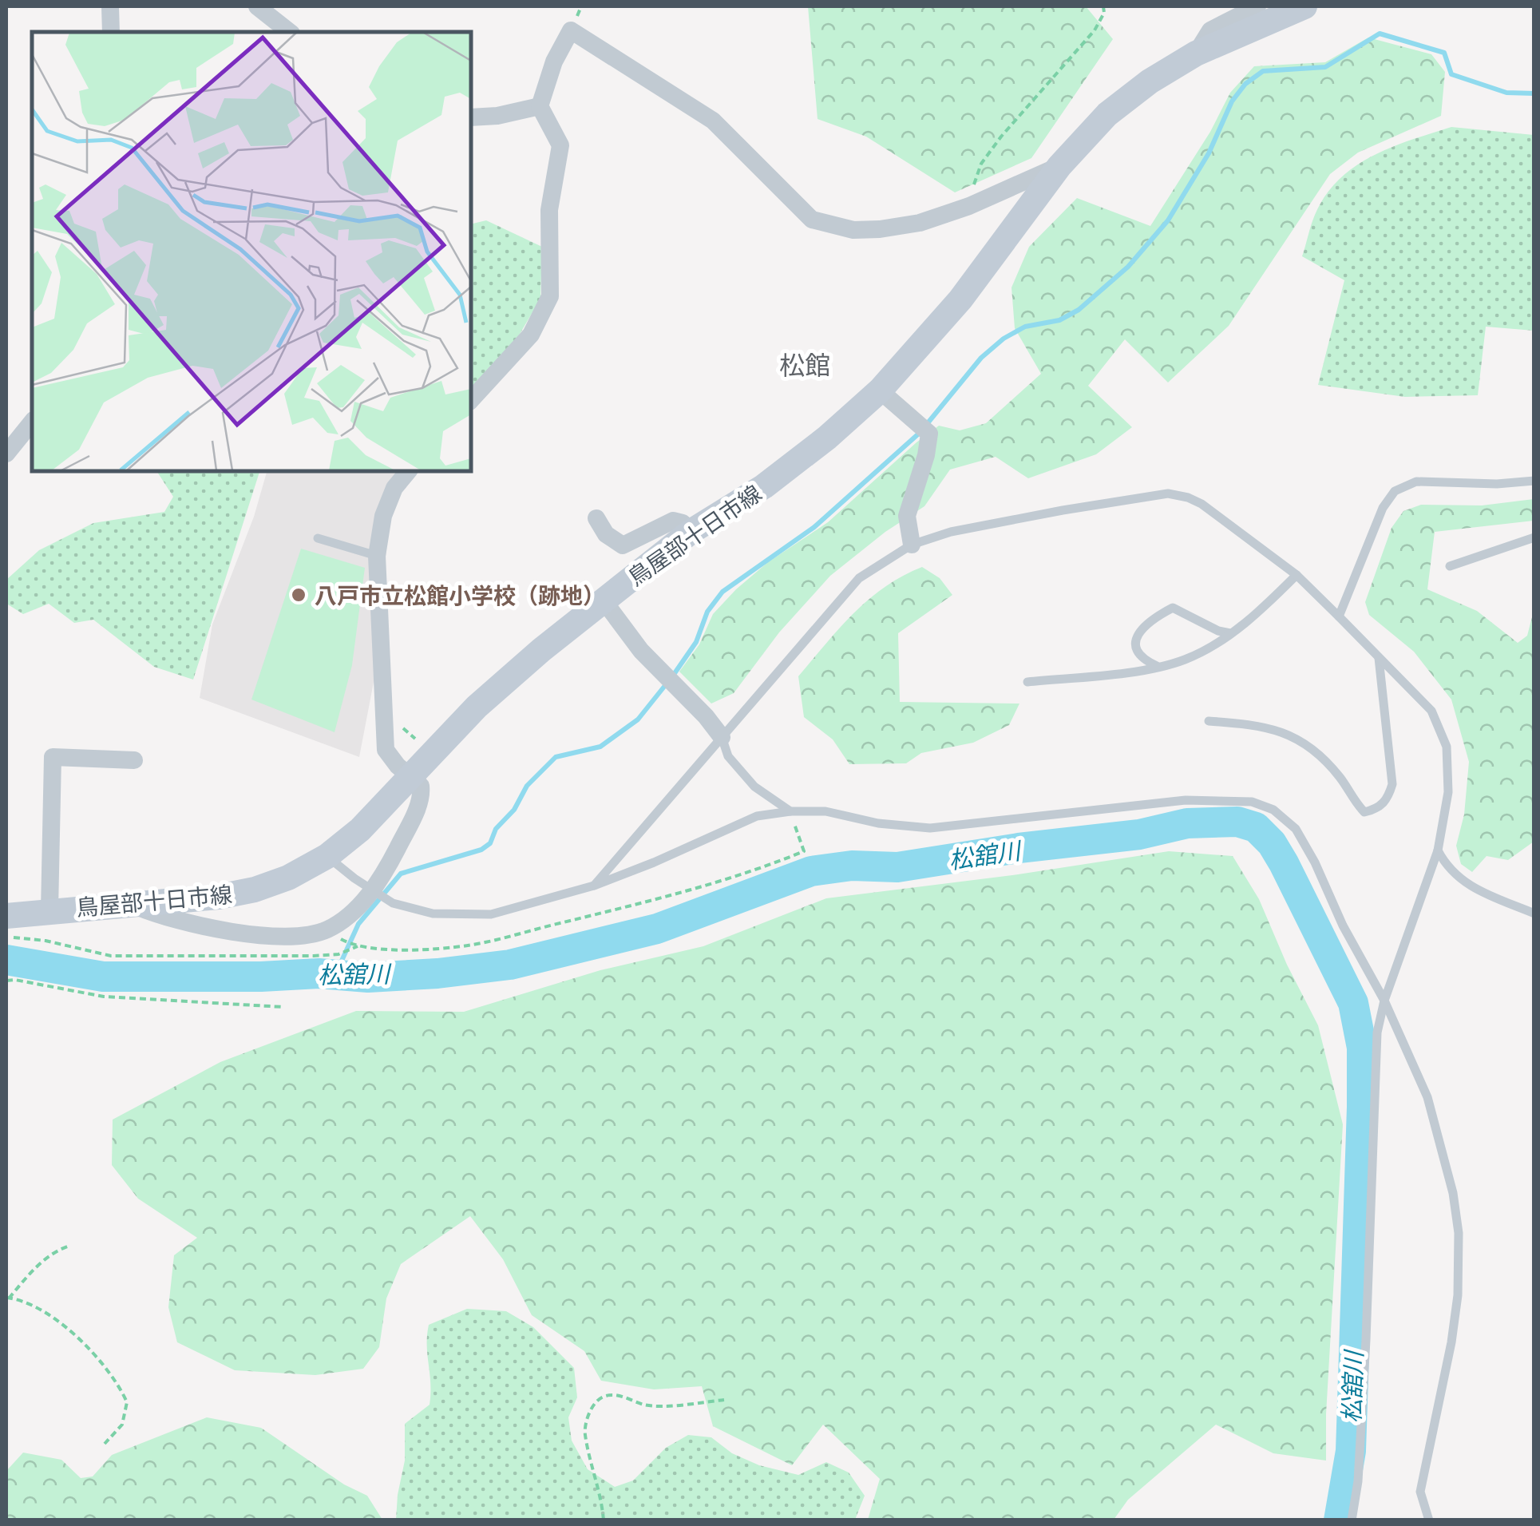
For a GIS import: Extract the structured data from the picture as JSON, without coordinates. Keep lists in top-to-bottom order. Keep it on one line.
{"streets":{"main road":["鳥屋部十日市線"]},"districts":["松館"],"water":["松舘川"],"places":["八戸市立松館小学校（跡地）"]}
